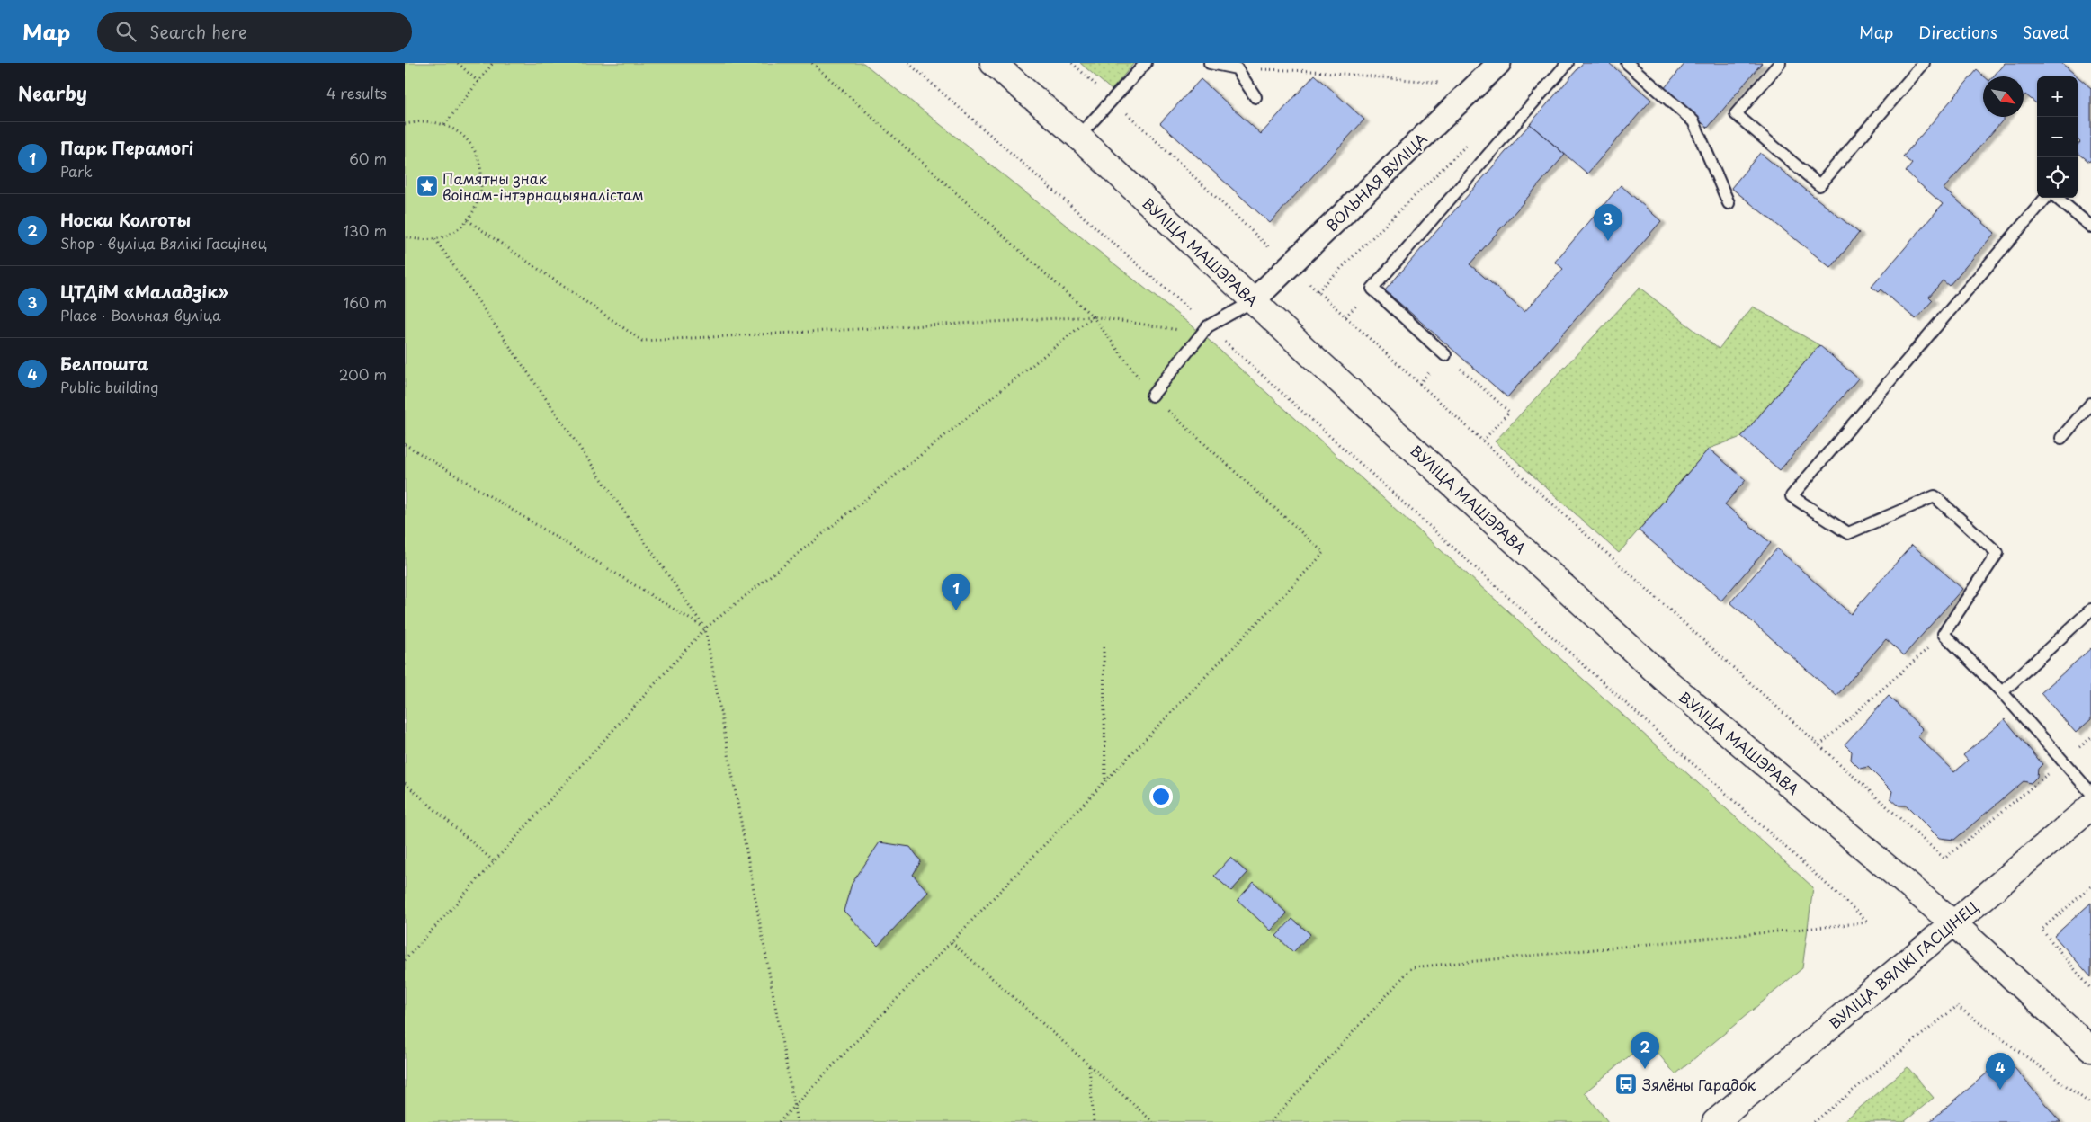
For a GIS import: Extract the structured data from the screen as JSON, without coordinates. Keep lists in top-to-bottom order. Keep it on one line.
{"streets":{"main road":["ВУЛІЦА МАШЭРАВА","ВУЛІЦА ВЯЛІКІ ГАСЦІНЕЦ"],"street":["ВОЛЬНАЯ ВУЛІЦА"]},"crossings":[["ВОЛЬНАЯ ВУЛІЦА","ВУЛІЦА МАШЭРАВА"],["ВУЛІЦА МАШЭРАВА","ВУЛІЦА ВЯЛІКІ ГАСЦІНЕЦ"]],"places":{"place":["Памятны знак воінам-інтэрнацыяналістам"],"bus stop":["Зялёны Гарадок"]},"north":"bottom right","page":{"header":"Map","search":"Search here","nav":["Map","Directions","Saved"],"heading":["Nearby","4 results"],"map_buttons":["+","−"],"list":[{"mark":"1","name":"Парк Перамогі","note":"Park","value":"60 m"},{"mark":"2","name":"Носки Колготы","note":"Shop · вуліца Вялікі Гасцінец","value":"130 m"},{"mark":"3","name":"ЦТДіМ «Маладзік»","note":"Place · Вольная вуліца","value":"160 m"},{"mark":"4","name":"Белпошта","note":"Public building","value":"200 m"}],"pins":["3","1","2","4"]}}
